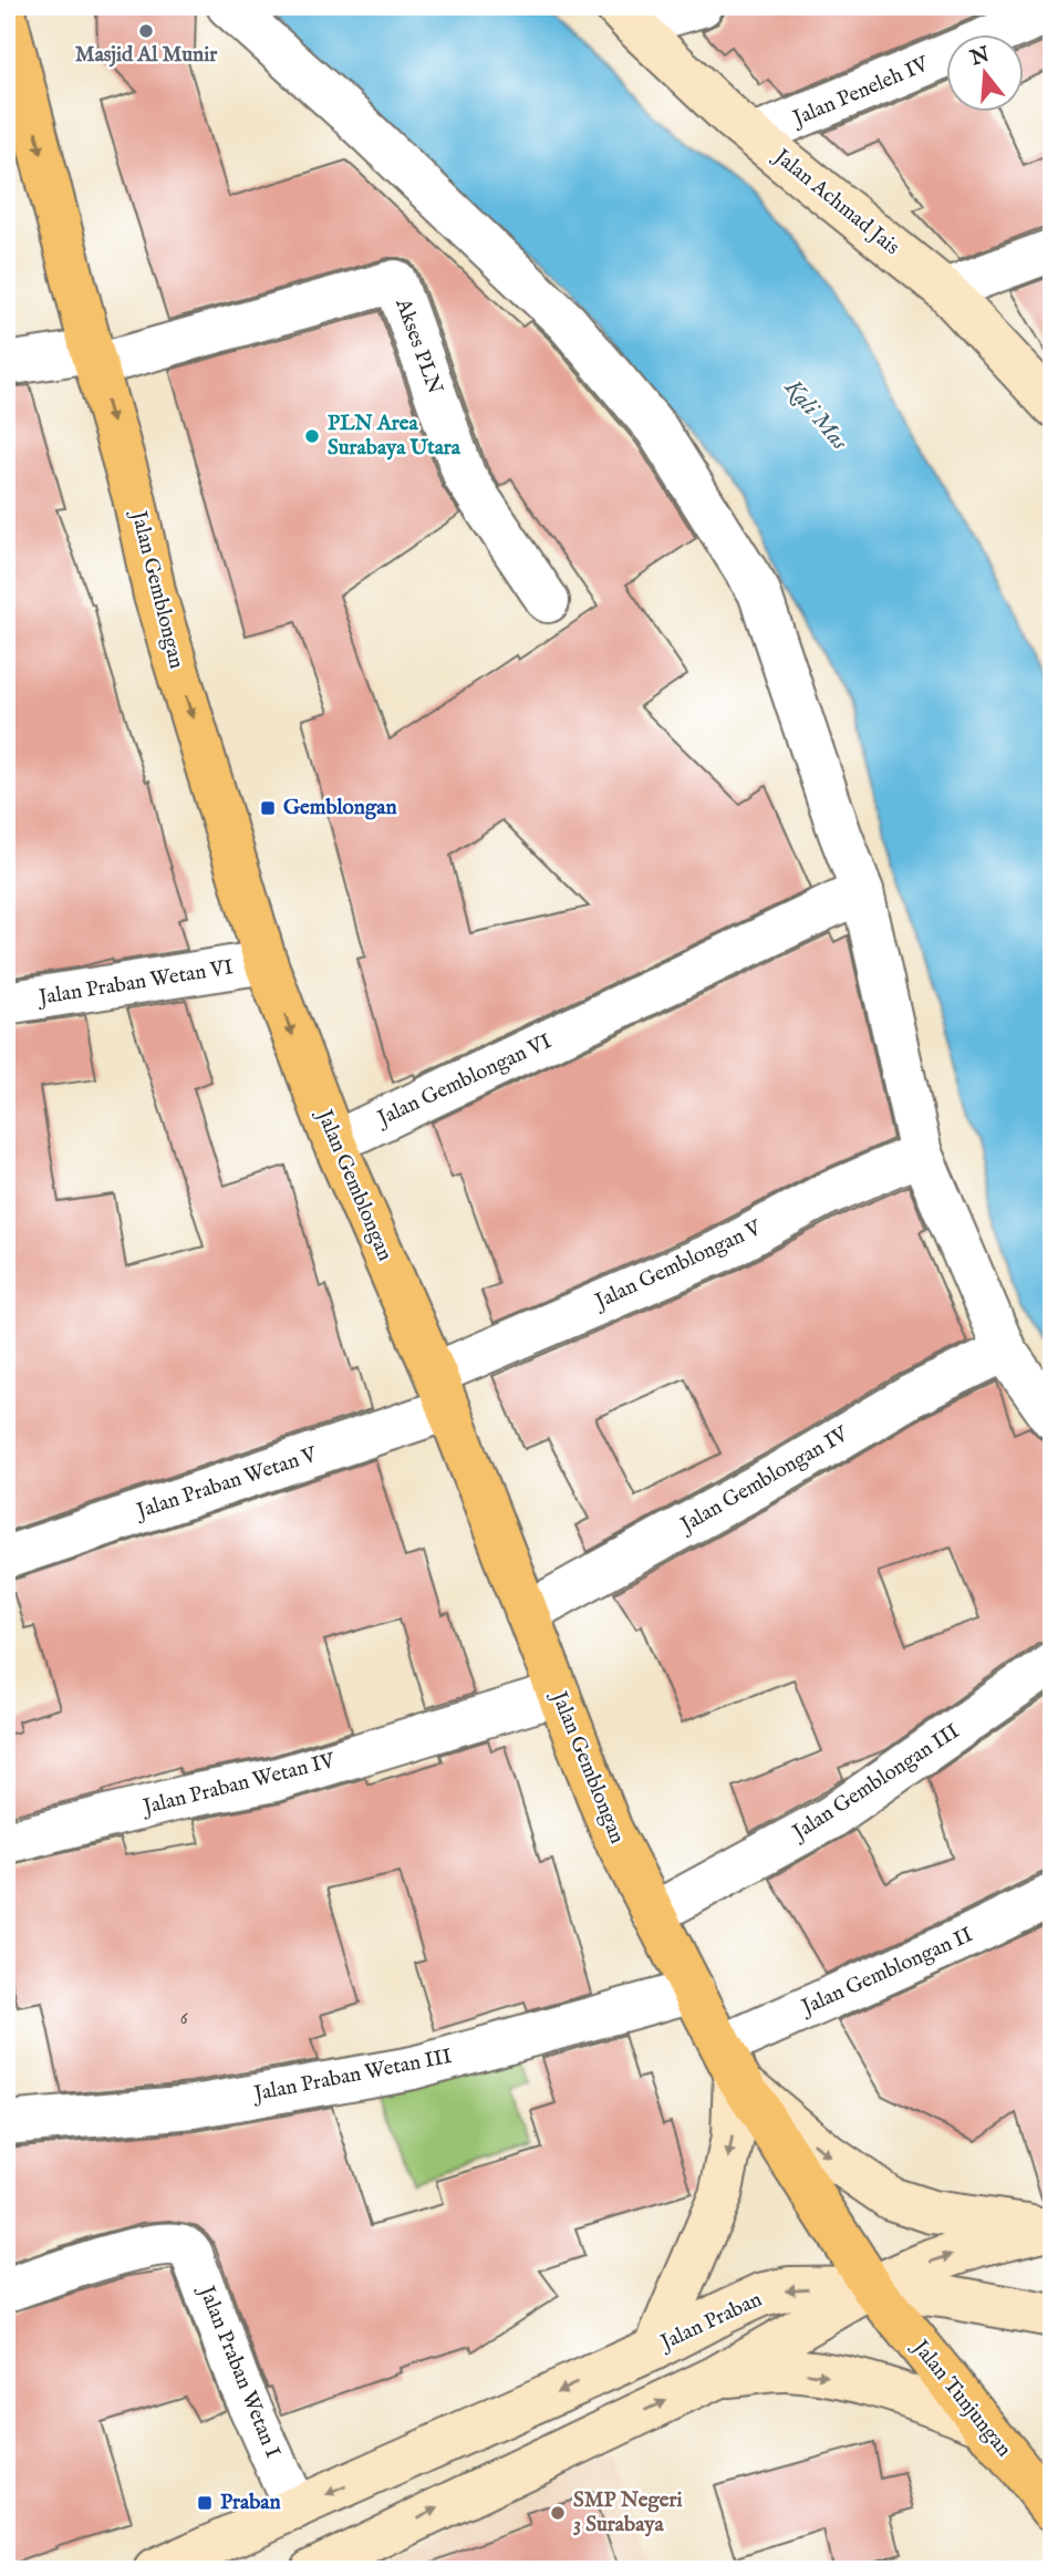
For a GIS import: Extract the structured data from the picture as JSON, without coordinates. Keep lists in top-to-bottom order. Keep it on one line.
{"streets":{"main road":["Jalan Achmad Jais","Jalan Gemblongan","Jalan Praban","Jalan Tunjungan"],"street":["Jalan Peneleh IV","Akses PLN","Jalan Praban Wetan VI","Jalan Gemblongan VI","Jalan Gemblongan V","Jalan Gemblongan IV","Jalan Praban Wetan V","Jalan Gemblongan III","Jalan Praban Wetan IV","Jalan Gemblongan II","Jalan Praban Wetan III","Jalan Praban Wetan I"]},"crossings":[["Jalan Peneleh IV","Jalan Achmad Jais"],["Akses PLN","Jalan Gemblongan"],["Jalan Gemblongan","Jalan Praban Wetan VI"],["Jalan Gemblongan","Jalan Gemblongan VI"],["Jalan Gemblongan","Jalan Gemblongan V"],["Jalan Gemblongan","Jalan Gemblongan IV"],["Jalan Gemblongan","Jalan Praban Wetan V"],["Jalan Gemblongan","Jalan Gemblongan III"],["Jalan Gemblongan","Jalan Praban Wetan IV"],["Jalan Gemblongan","Jalan Gemblongan II"],["Jalan Gemblongan","Jalan Praban Wetan III"],["Jalan Gemblongan","Jalan Praban"],["Jalan Gemblongan","Jalan Tunjungan"],["Jalan Gemblongan V","Jalan Praban Wetan V"],["Jalan Praban","Jalan Praban Wetan I"],["Jalan Praban","Jalan Tunjungan"]],"one_way":["Jalan Gemblongan"],"water":["Kali Mas"],"places":{"other":["Masjid Al Munir","PLN Area Surabaya Utara","SMP Negeri 3 Surabaya"],"transit":["Gemblongan","Praban"]},"house_numbers":["6"],"north":"top"}
